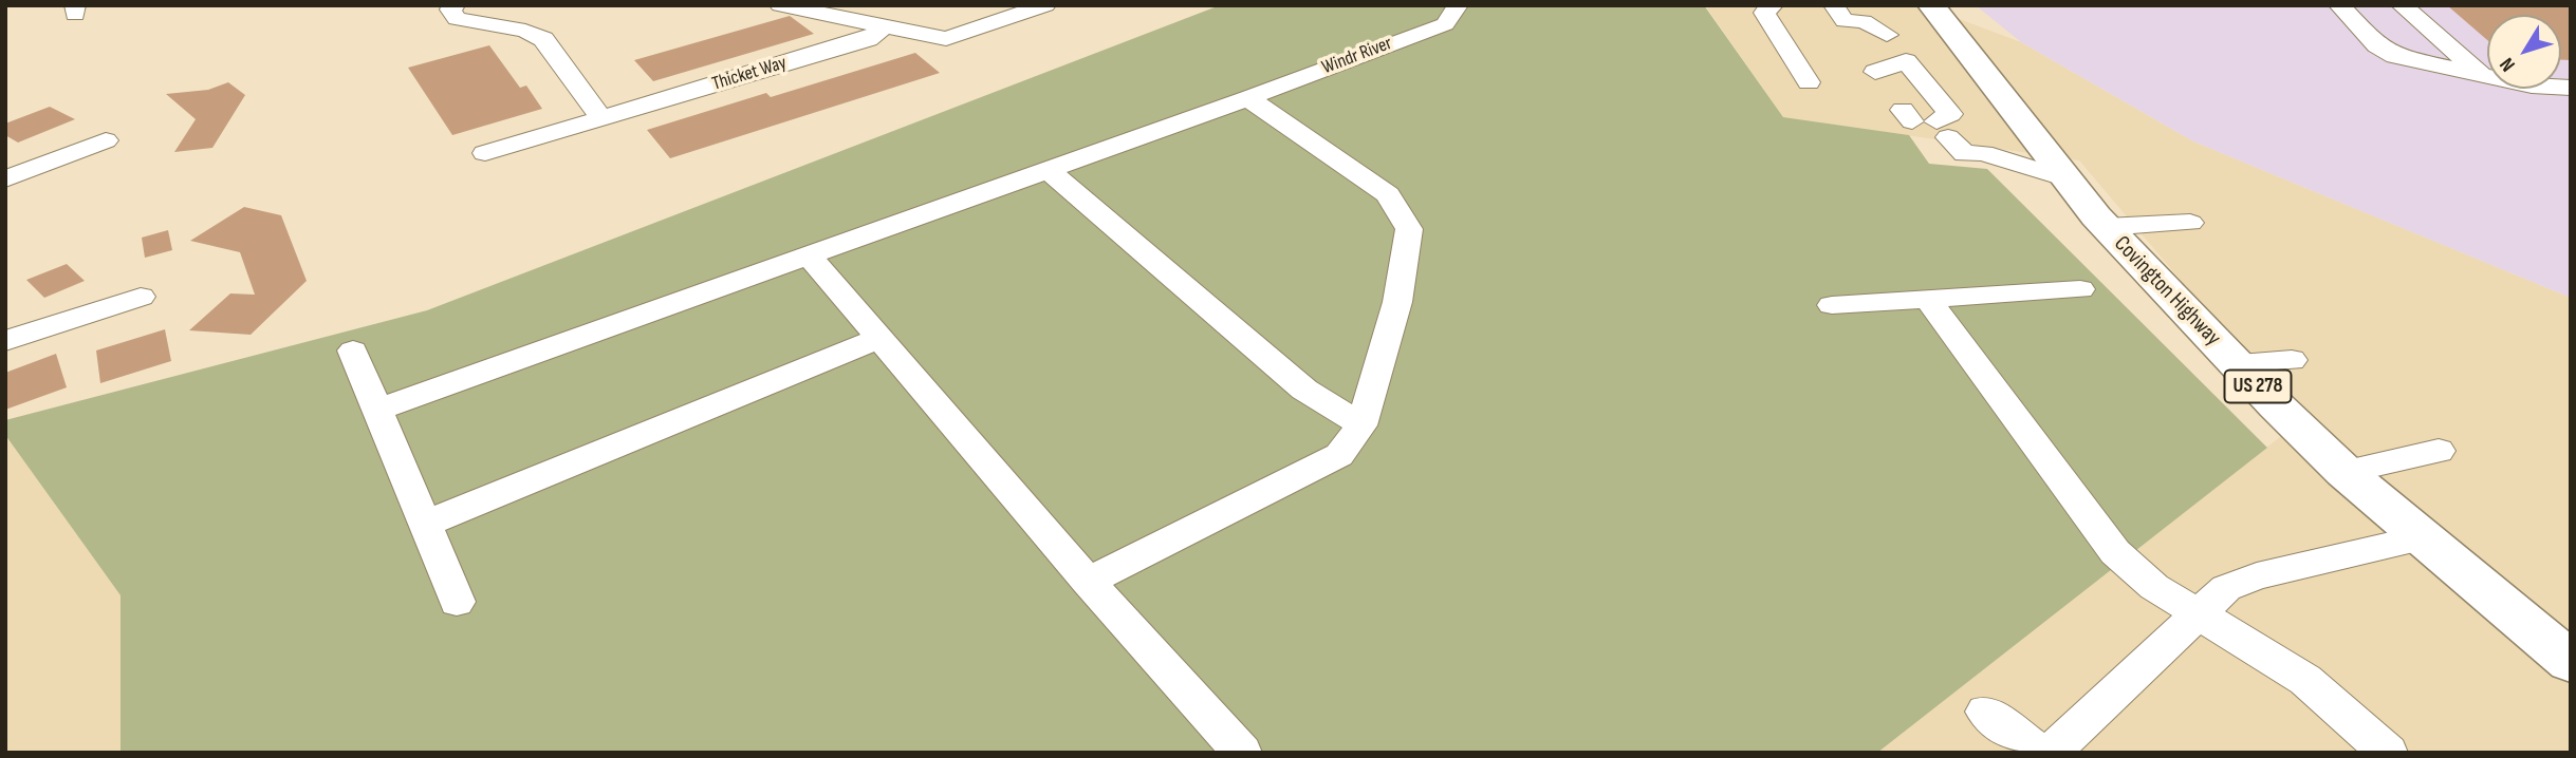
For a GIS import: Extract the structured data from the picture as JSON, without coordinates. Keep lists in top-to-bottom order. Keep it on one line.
{"streets":{"main road":["Covington Highway","US 278"],"street":["Windr River","Thicket Way"]},"north":"bottom left"}
